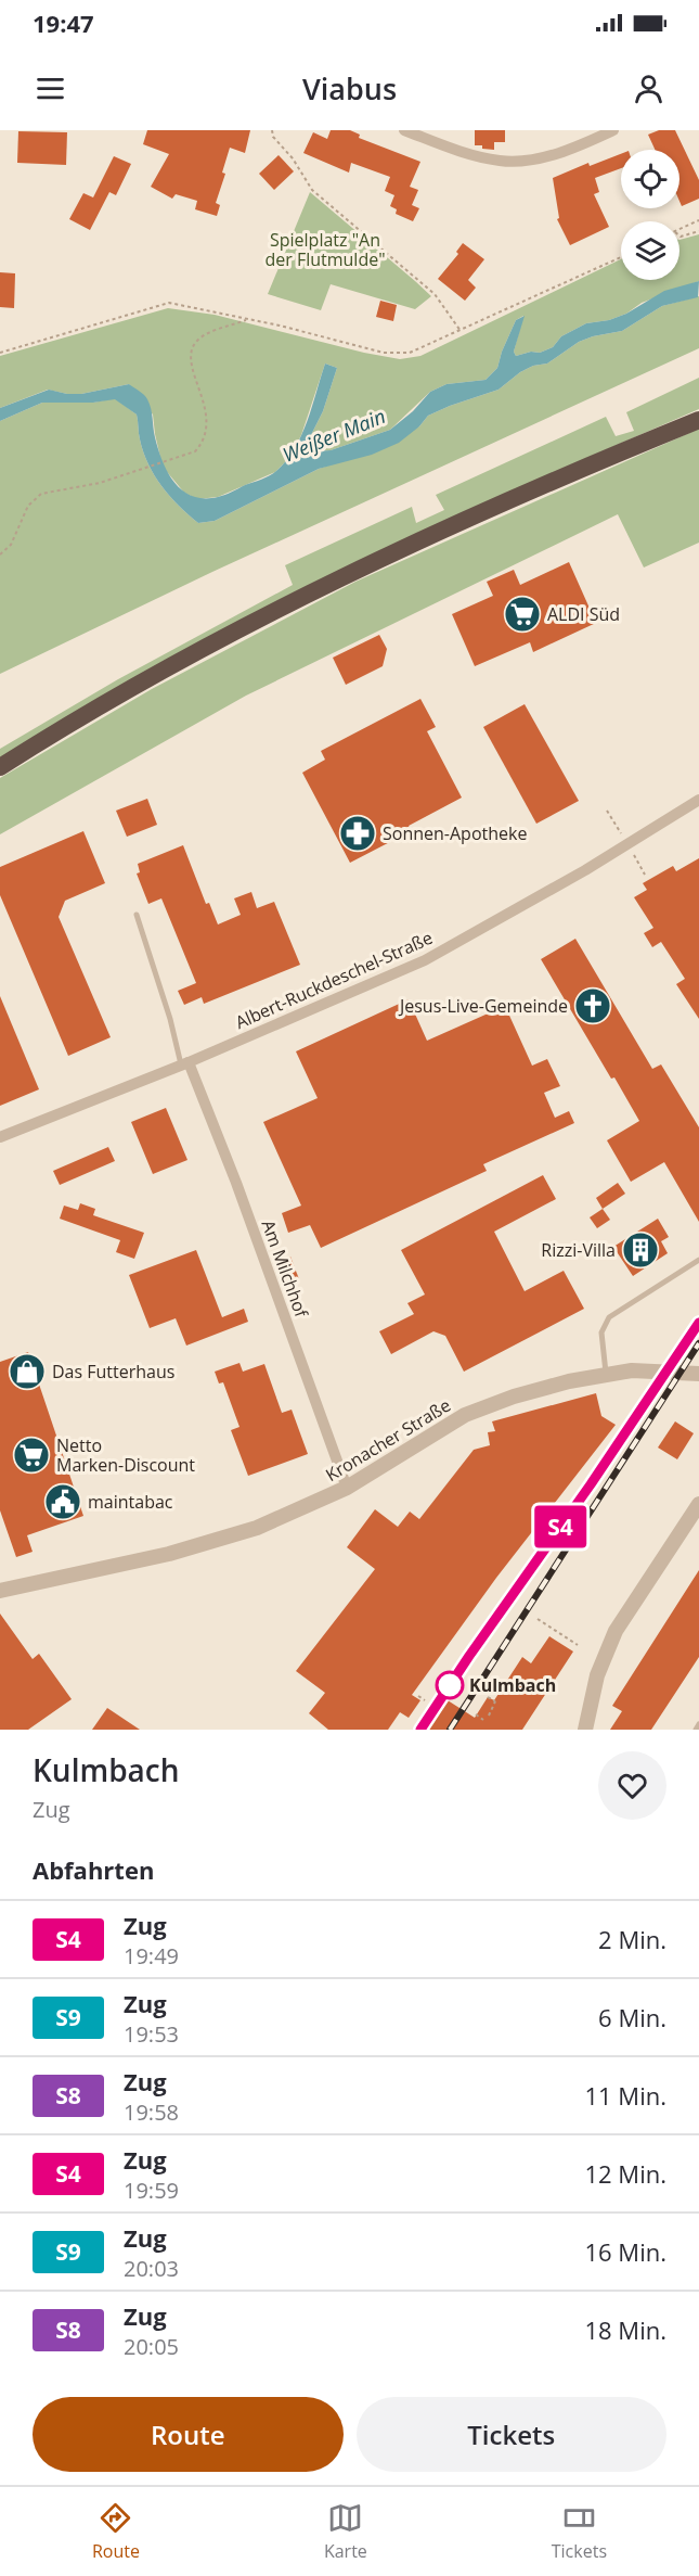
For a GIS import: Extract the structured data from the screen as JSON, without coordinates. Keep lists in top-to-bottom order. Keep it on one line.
{"streets":{"street":["Albert-Ruckdeschel-Straße","Am Milchhof","Kronacher Straße"]},"crossings":[["Albert-Ruckdeschel-Straße","Am Milchhof"],["Am Milchhof","Kronacher Straße"]],"water":["Weißer Main"],"parks":["Spielplatz \"An der Flutmulde\""],"places":{"supermarket":["ALDI Süd","Netto Marken-Discount"],"pharmacy":["Sonnen-Apotheke"],"church":["Jesus-Live-Gemeinde"],"building":["Rizzi-Villa"],"shop":["Das Futterhaus"],"public building":["maintabac"],"other":["Kulmbach"]},"page":{"status":"19:47","header":"Viabus","on_map":"S4","heading":[["Kulmbach","Zug"],"Abfahrten"],"list":[{"mark":"S4","name":"Zug","note":"19:49","value":"2 Min."},{"mark":"S9","name":"Zug","note":"19:53","value":"6 Min."},{"mark":"S8","name":"Zug","note":"19:58","value":"11 Min."},{"mark":"S4","name":"Zug","note":"19:59","value":"12 Min."},{"mark":"S9","name":"Zug","note":"20:03","value":"16 Min."},{"mark":"S8","name":"Zug","note":"20:05","value":"18 Min."}],"buttons":["Route","Tickets"],"tabs":["Route","Karte","Tickets"]}}
